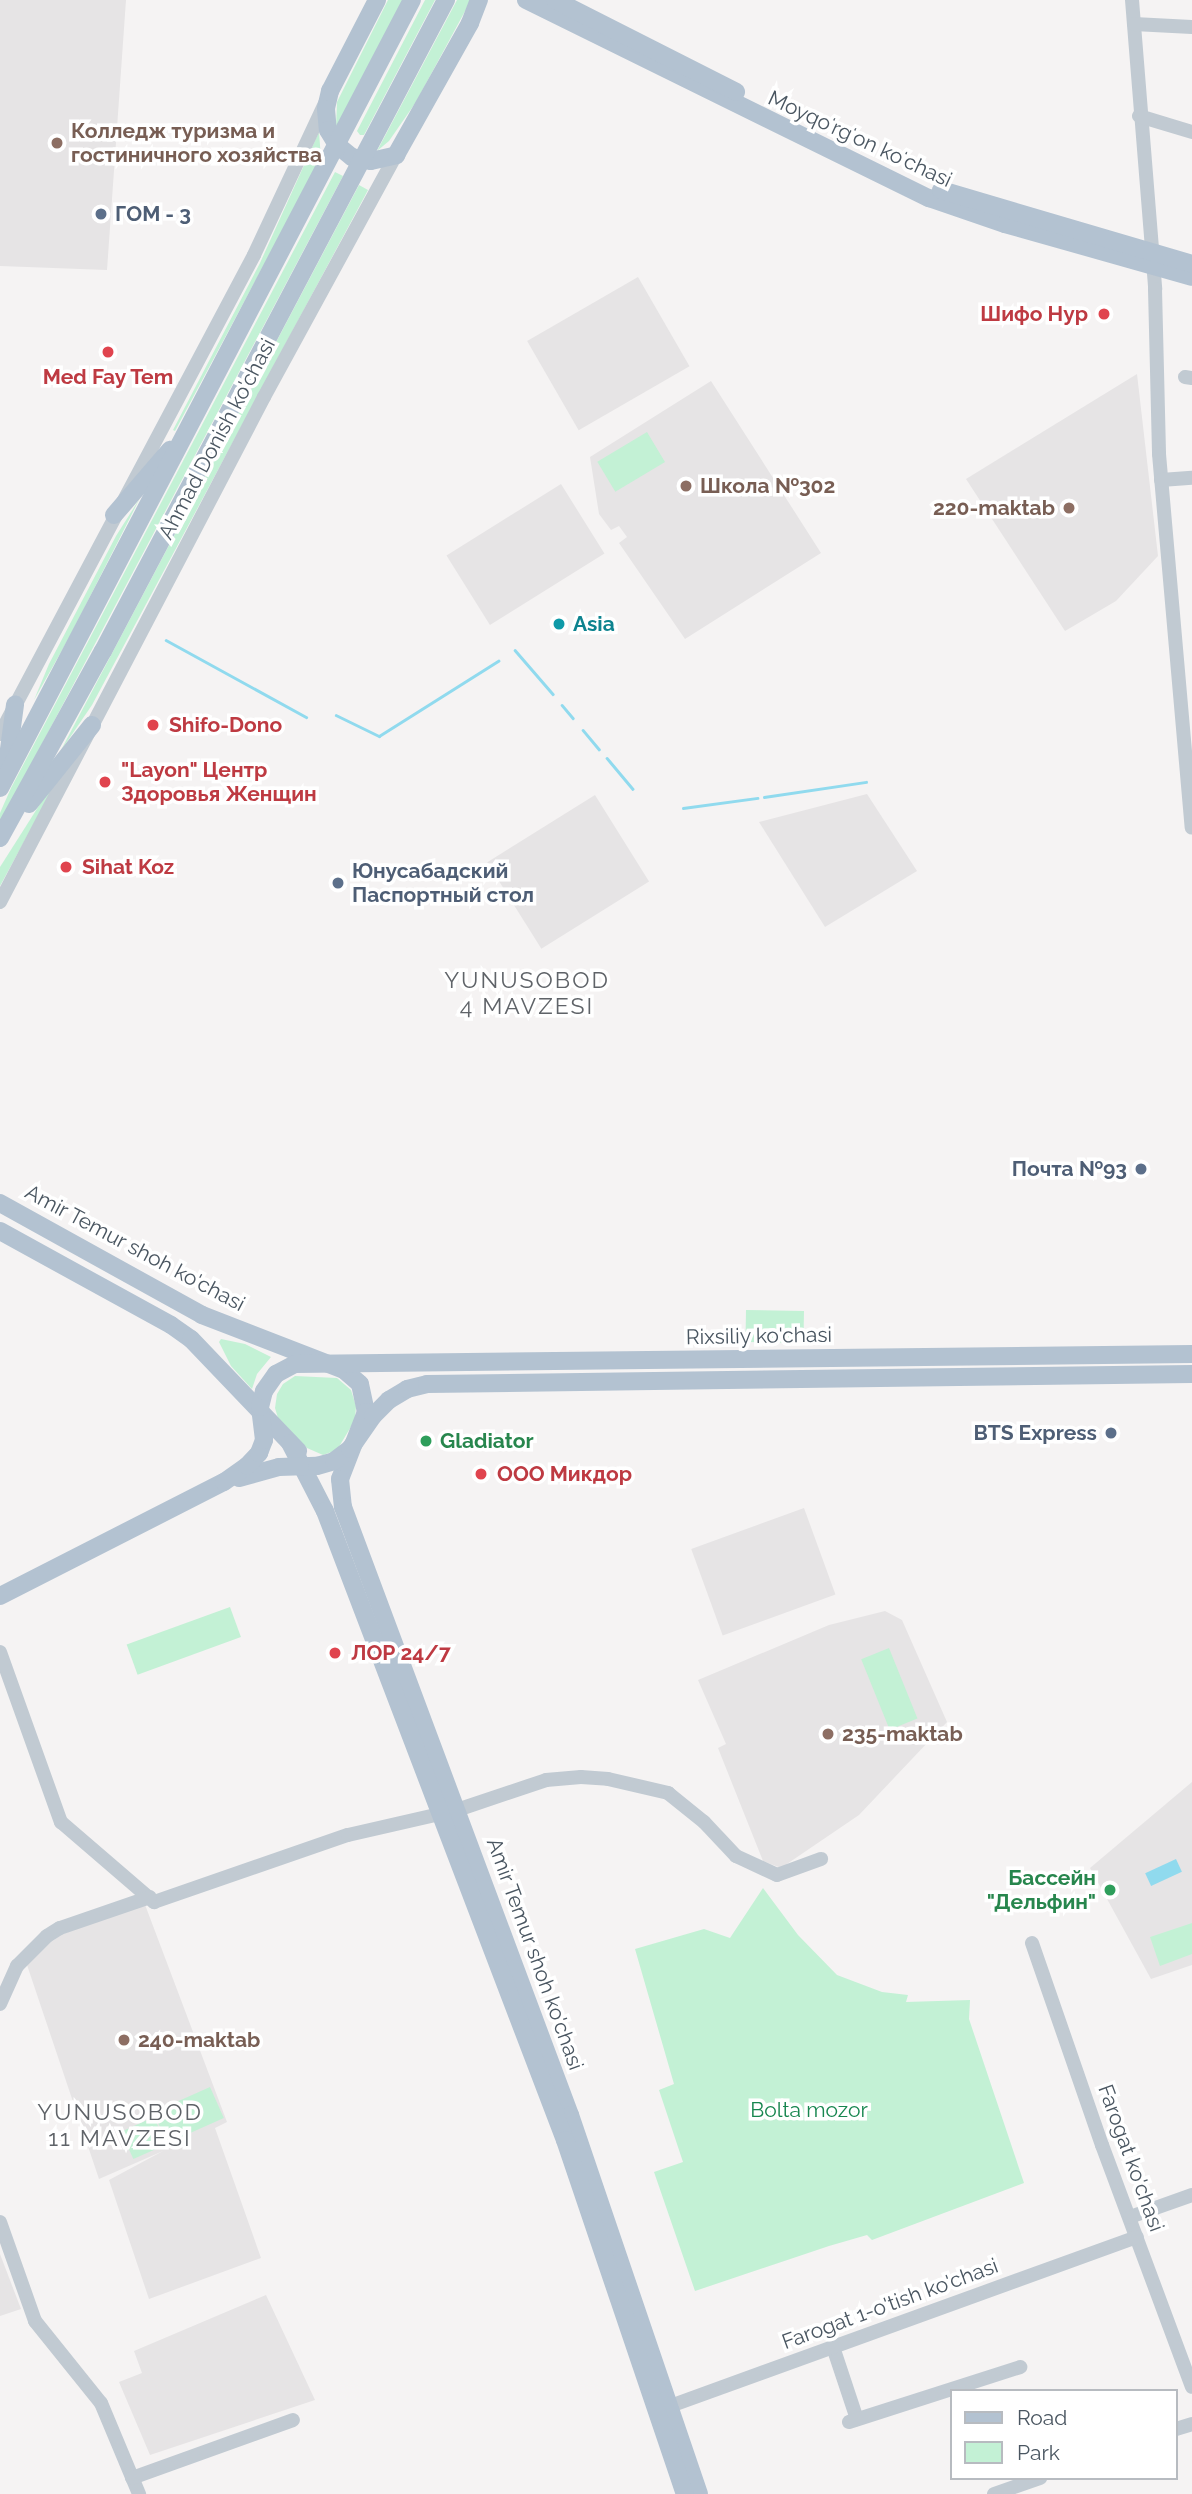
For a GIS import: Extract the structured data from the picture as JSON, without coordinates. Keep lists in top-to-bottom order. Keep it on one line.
{"streets":{"main road":["Moyqoʻrgʻon koʻchasi","Ahmad Donish ko'chasi","Amir Temur shoh ko'chasi","Rixsiliy ko'chasi"],"street":["Farogat ko'chasi","Farogat 1-o'tish ko'chasi"]},"crossings":[["Amir Temur shoh ko'chasi","Rixsiliy ko'chasi"],["Amir Temur shoh ko'chasi","Farogat 1-o'tish ko'chasi"],["Farogat ko'chasi","Farogat 1-o'tish ko'chasi"]],"districts":["YUNUSOBOD 4 MAVZESI","YUNUSOBOD 11 MAVZESI"],"parks":["Bolta mozor"],"places":["Колледж туризма и гостиничного хозяйства","ГОМ - 3","Шифо Нур","Med Fay Tem","Школа №302","220-maktab","Asia","Shifo-Dono","\"Layon\" Центр Здоровья Женщин","Sihat Koz","Юнусабадский Паспортный стол","Почта №93","BTS Express","Gladiator","ООО Микдор","ЛОР 24/7","235-maktab","Бассейн \"Дельфин\"","240-maktab"],"legend":["Road","Park"]}
